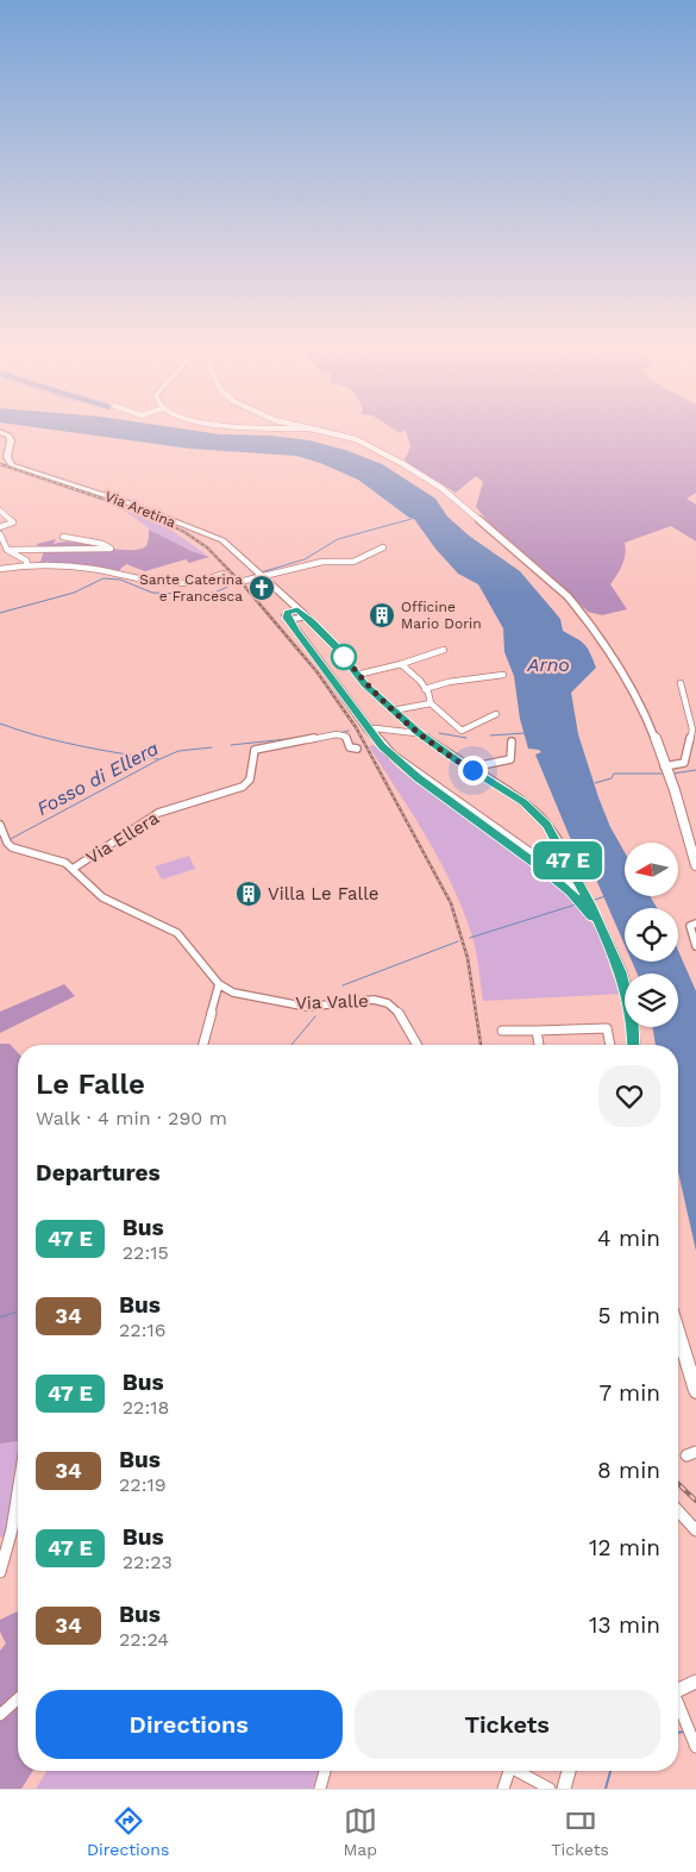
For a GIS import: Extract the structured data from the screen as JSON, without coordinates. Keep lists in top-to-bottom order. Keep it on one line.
{"streets":{"main road":["Via Aretina"],"street":["Via Ellera","Via Valle"]},"crossings":[["Via Ellera","Via Valle"]],"water":["Arno","Fosso di Ellera"],"places":{"church":["Sante Caterina e Francesca"],"building":["Officine Mario Dorin","Villa Le Falle"]},"north":"left","page":{"on_map":"47 E","heading":[["Le Falle","Walk · 4 min · 290 m"],"Departures"],"list":[{"mark":"47 E","name":"Bus","note":"22:15","value":"4 min"},{"mark":"34","name":"Bus","note":"22:16","value":"5 min"},{"mark":"47 E","name":"Bus","note":"22:18","value":"7 min"},{"mark":"34","name":"Bus","note":"22:19","value":"8 min"},{"mark":"47 E","name":"Bus","note":"22:23","value":"12 min"},{"mark":"34","name":"Bus","note":"22:24","value":"13 min"}],"buttons":["Directions","Tickets"],"tabs":["Directions","Map","Tickets"]}}
